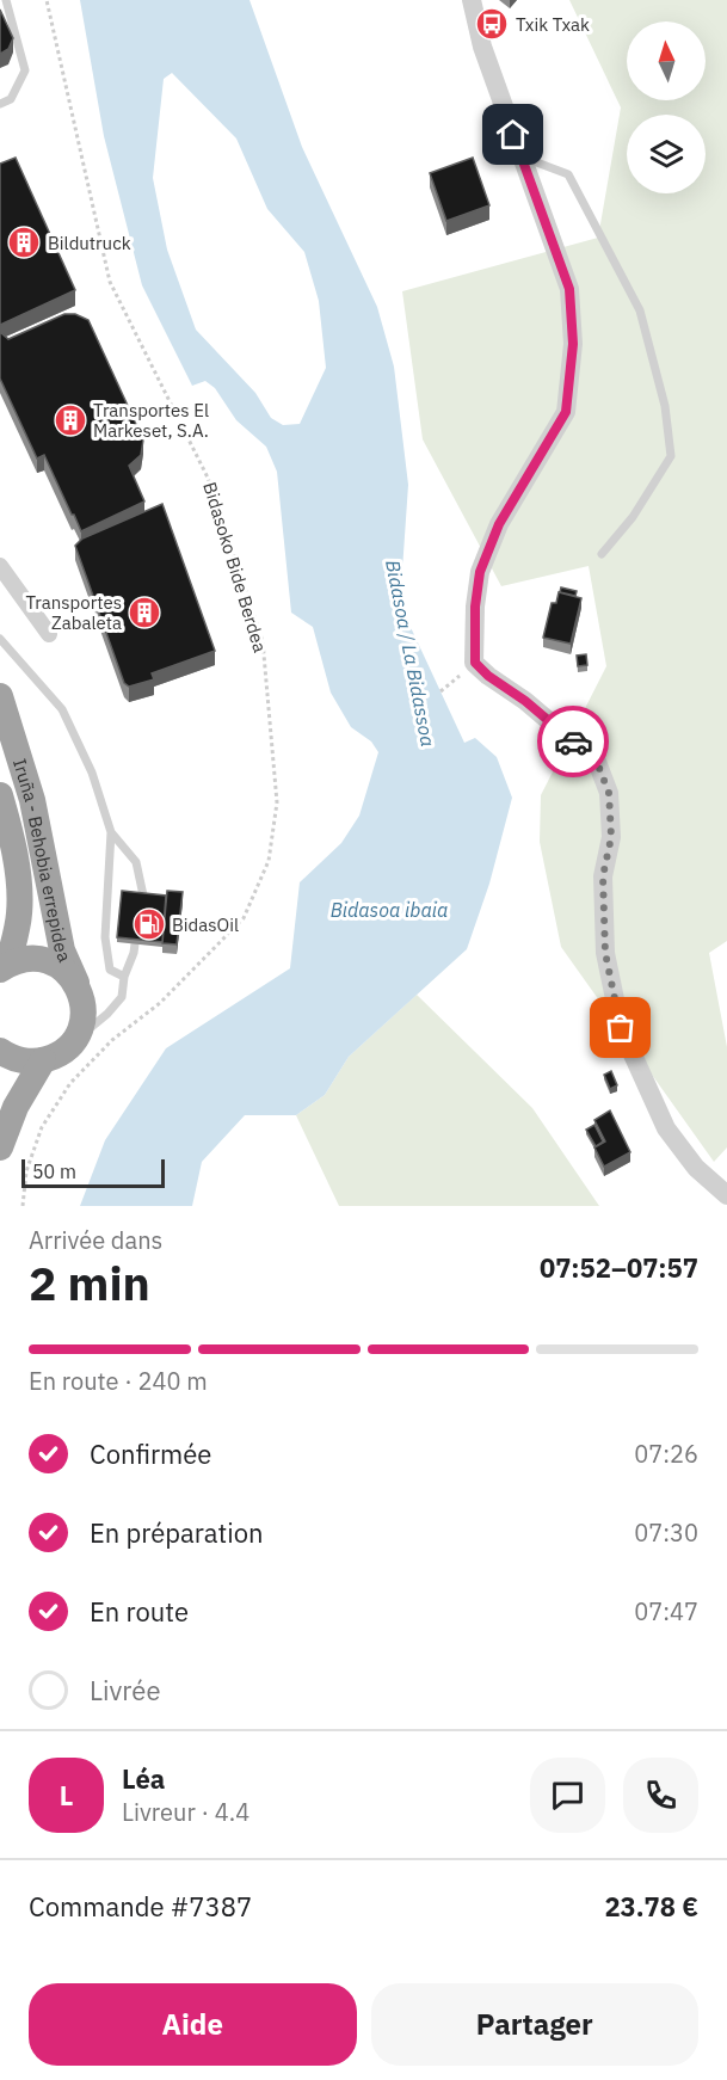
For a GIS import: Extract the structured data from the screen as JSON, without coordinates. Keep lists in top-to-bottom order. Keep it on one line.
{"streets":{"highway":["Iruña - Behobia errepidea"],"path":["Bidasoko Bide Berdea"]},"water":["Bidasoa / La Bidassoa","Bidasoa ibaia"],"places":{"bus stop":["Txik Txak"],"building":["Bildutruck","Transportes El Markeset, S.A.","Transportes Zabaleta"],"fuel station":["BidasOil"]},"scale_bar":"50 m","north":"top","page":{"scale":"50 m","heading":["2 min","Arrivée dans","07:52–07:57"],"panel":["Léa","Livreur · 4.4","Commande #7387","23.78 €"],"bar":"En route · 240 m","list":[["Confirmée","07:26"],["En préparation","07:30"],["En route","07:47"],"Livrée"],"round":"L","buttons":["Aide","Partager"]}}
